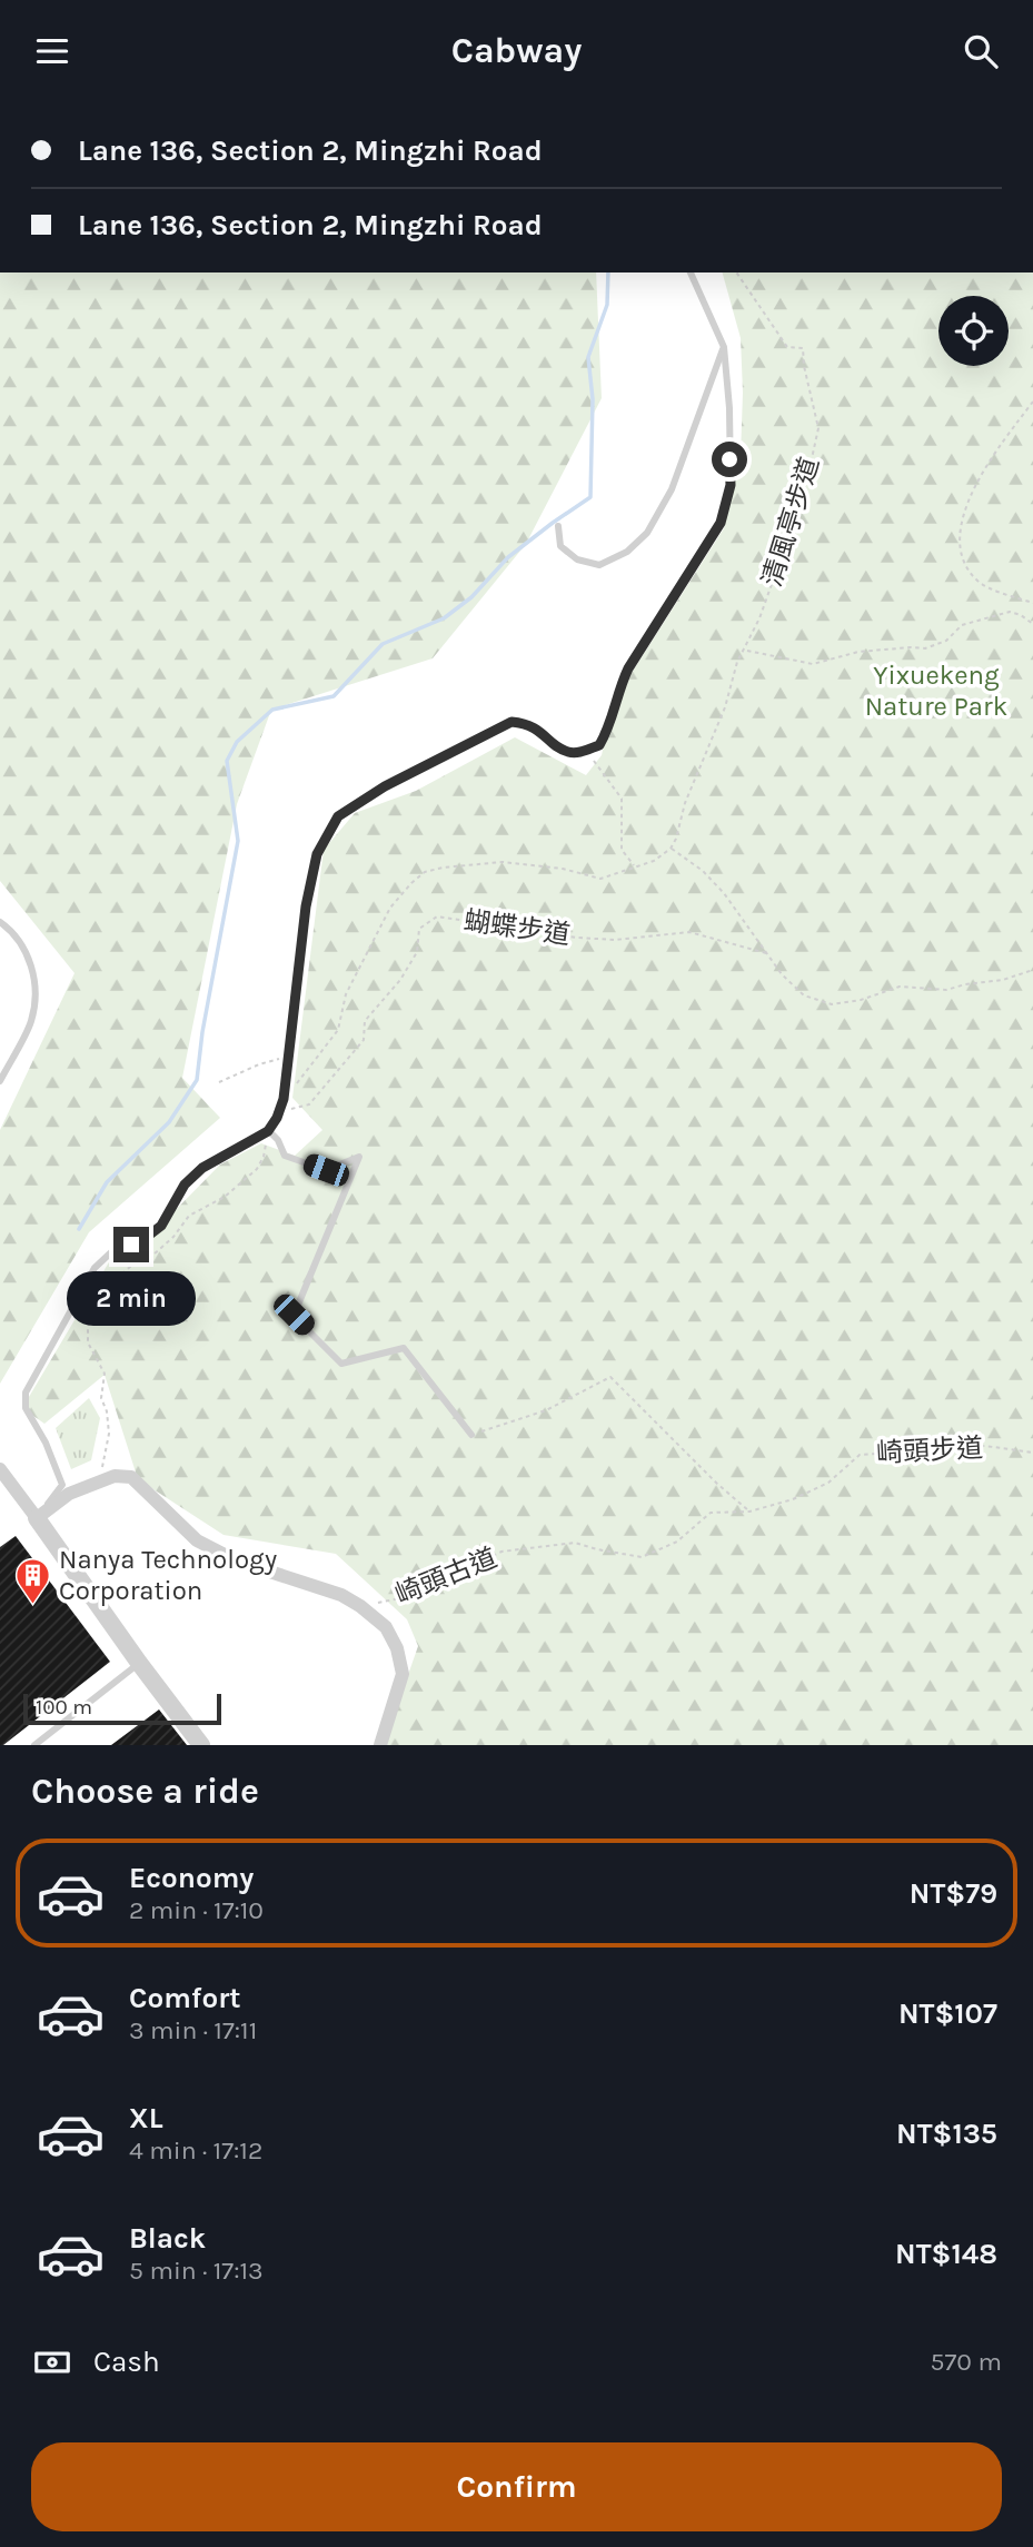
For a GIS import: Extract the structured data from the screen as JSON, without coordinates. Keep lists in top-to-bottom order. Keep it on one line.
{"streets":{"path":["清風亭步道","蝴蝶步道","崎頭步道","崎頭古道"]},"crossings":[["崎頭步道","崎頭古道"]],"parks":["Yixuekeng Nature Park"],"places":{"building":["Nanya Technology Corporation"]},"scale_bar":"100 m","page":{"header":"Cabway","banner":["Lane 136, Section 2, Mingzhi Road","Lane 136, Section 2, Mingzhi Road"],"bubble":"2 min","scale":"100 m","heading":"Choose a ride","list":[{"name":"Economy","note":"2 min · 17:10","value":"NT$79"},{"name":"Comfort","note":"3 min · 17:11","value":"NT$107"},{"name":"XL","note":"4 min · 17:12","value":"NT$135"},{"name":"Black","note":"5 min · 17:13","value":"NT$148"}],"pay":["Cash","570 m"],"buttons":"Confirm"}}
